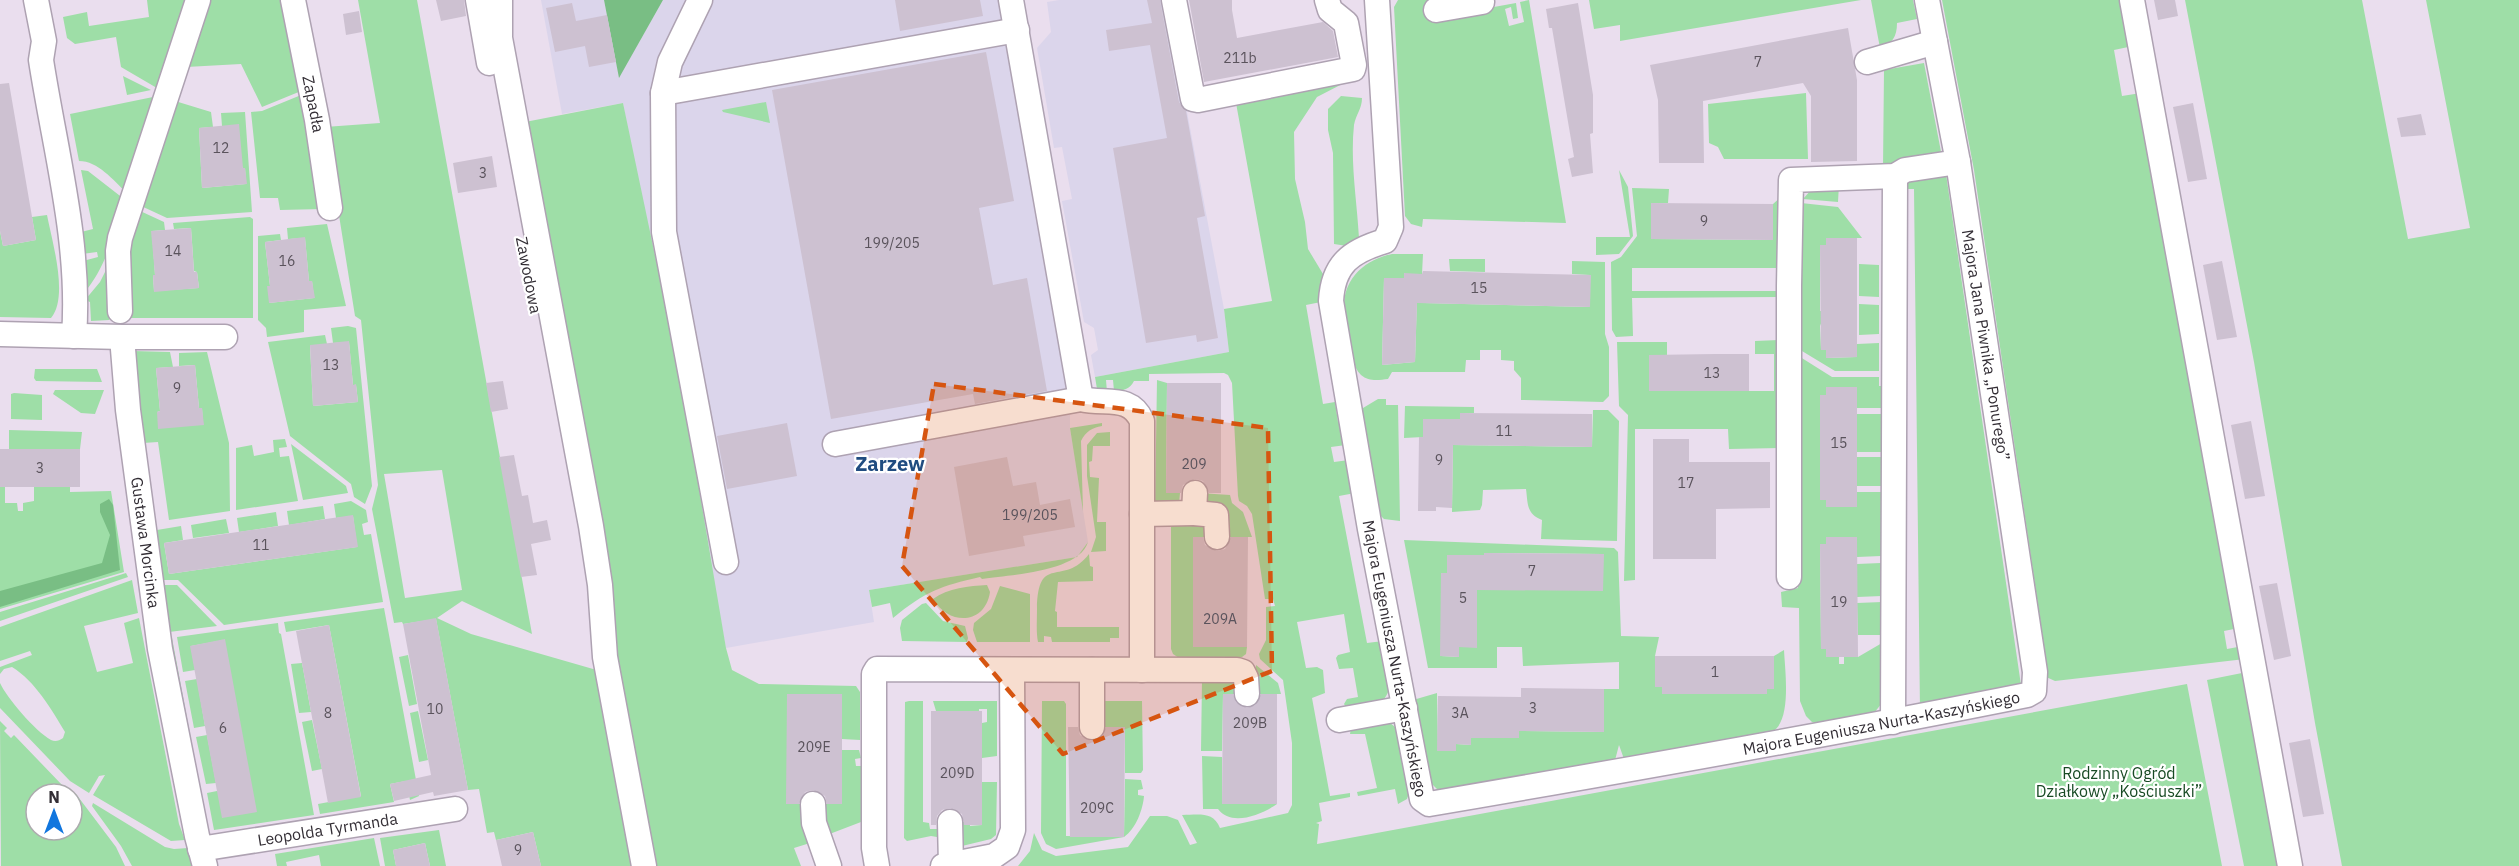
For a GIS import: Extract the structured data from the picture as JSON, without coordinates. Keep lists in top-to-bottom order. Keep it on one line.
{"streets":{"street":["Zapadła","Zawodowa","Majora Jana Piwnika „Ponurego”","Gustawa Morcinka","Majora Eugeniusza Nurta-Kaszyńskiego","Leopolda Tyrmanda"]},"crossings":[["Majora Jana Piwnika „Ponurego”","Majora Eugeniusza Nurta-Kaszyńskiego"],["Gustawa Morcinka","Leopolda Tyrmanda"]],"districts":["Zarzew"],"parks":["Rodzinny Ogród Działkowy „Kościuszki”"],"house_numbers":["211b","7","12","3","9","199/205","14","16","15","13","13","9","11","15","9","209","3","17","199/205","11","7","5","19","209A","1","3","10","8","3A","209B","6","209E","209D","209C","9"],"north":"top"}
